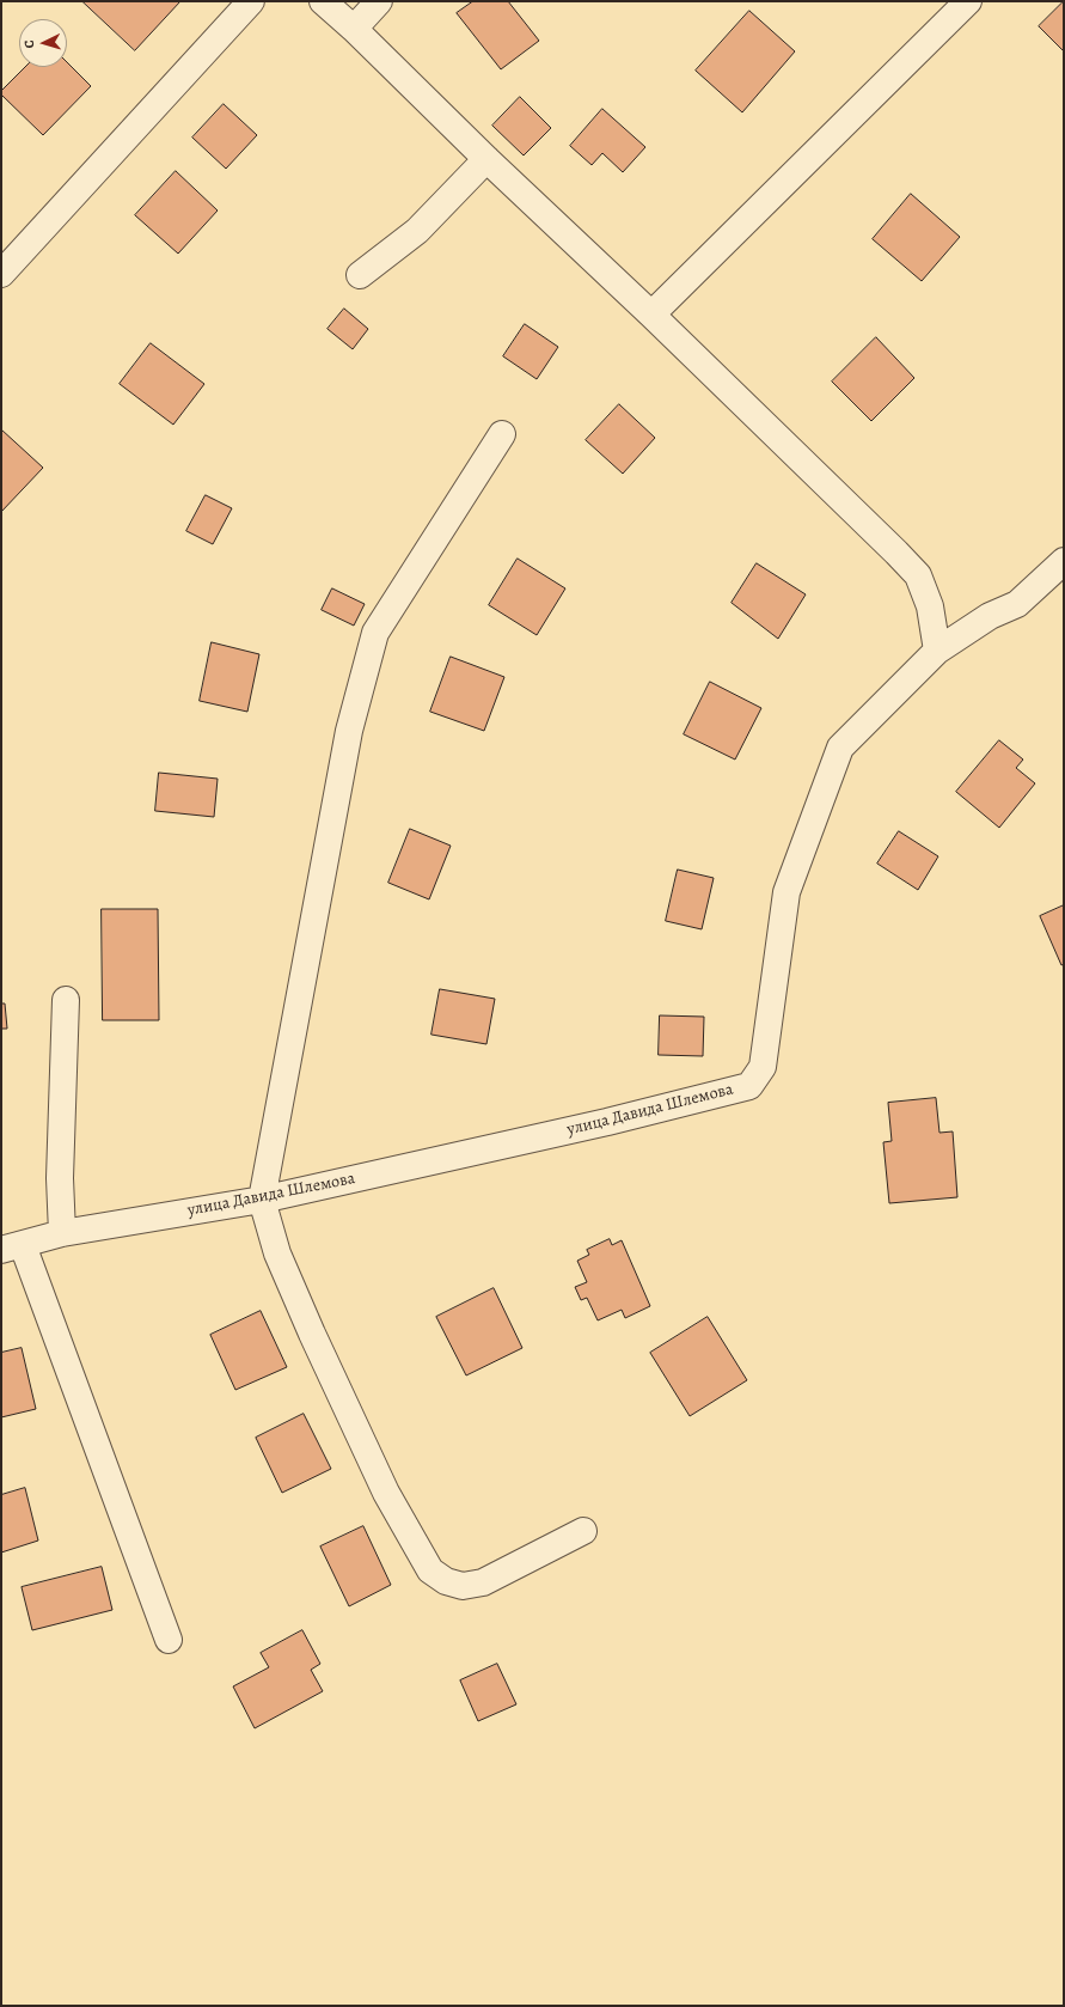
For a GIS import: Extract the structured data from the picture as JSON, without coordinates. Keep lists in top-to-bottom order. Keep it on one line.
{"streets":{"street":["улица Давида Шлемова"]},"north":"left"}
